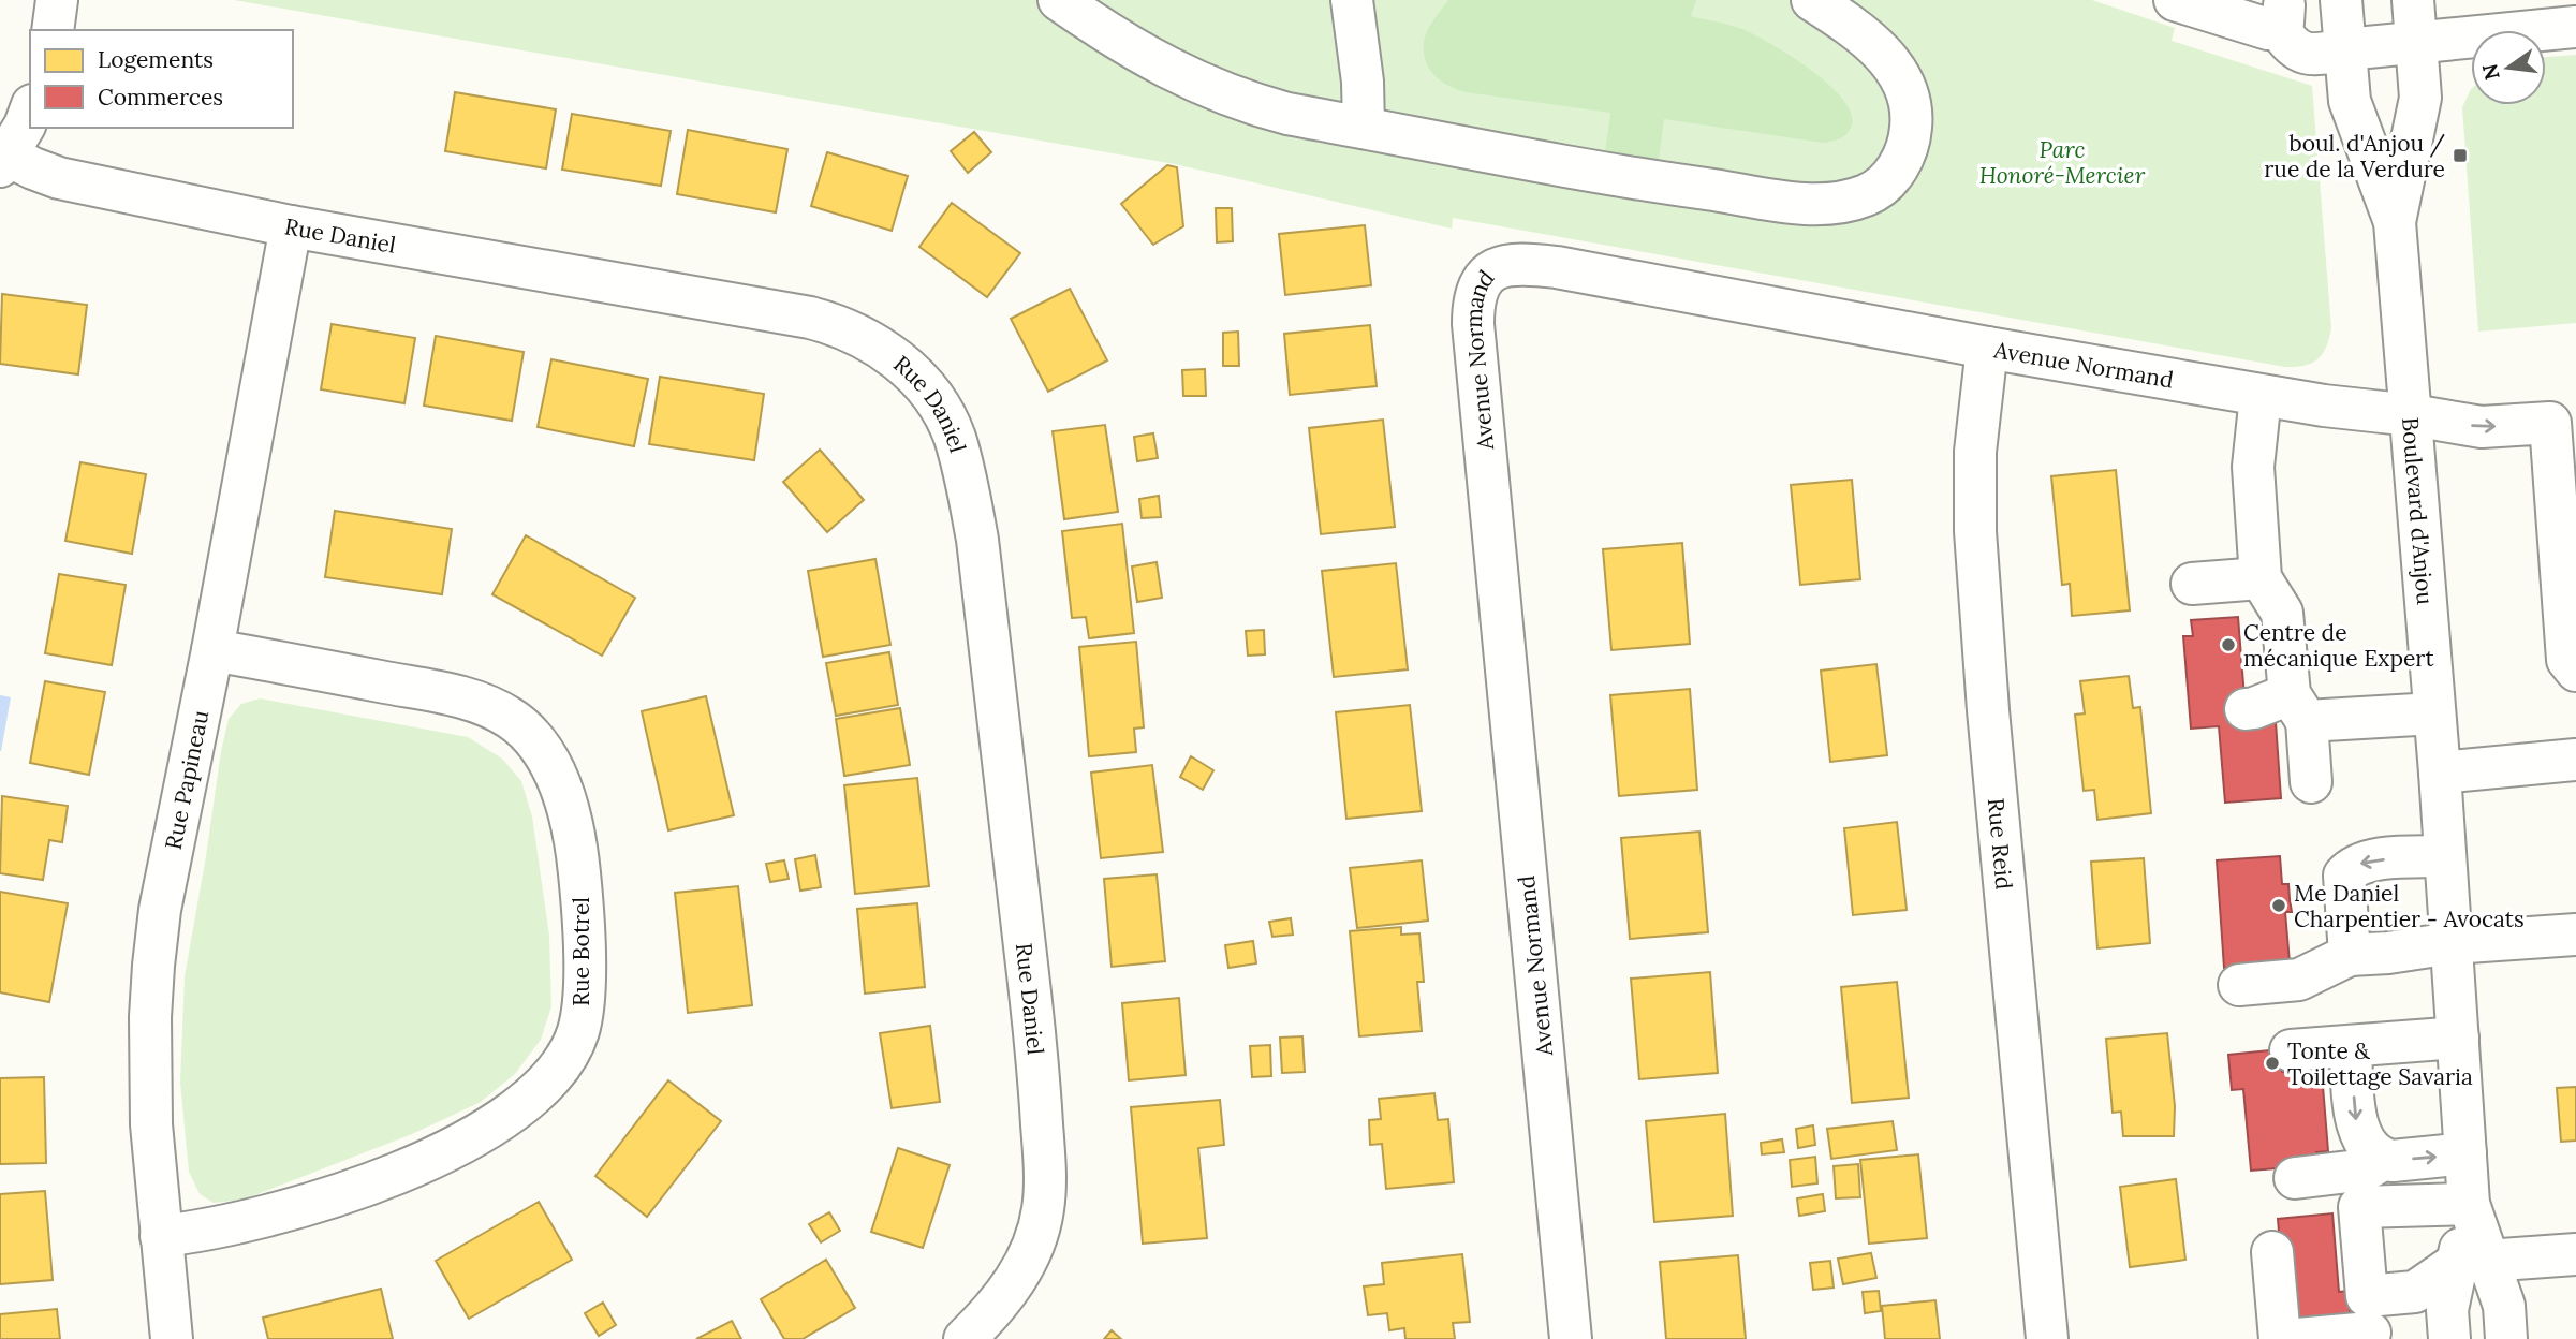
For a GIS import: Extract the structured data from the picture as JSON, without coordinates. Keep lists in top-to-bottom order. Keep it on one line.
{"streets":{"street":["Rue Daniel","Avenue Normand","Boulevard d'Anjou","Rue Papineau","Rue Reid","Rue Botrel"]},"crossings":[["Rue Daniel","Rue Papineau"],["Avenue Normand","Boulevard d'Anjou"],["Avenue Normand","Rue Reid"],["Rue Papineau","Rue Botrel"]],"parks":["Parc Honoré-Mercier"],"places":{"transit":["boul. d'Anjou / rue de la Verdure"],"other":["Centre de mécanique Expert","Me Daniel Charpentier - Avocats","Tonte & Toilettage Savaria"]},"legend":["Logements","Commerces"],"north":"left"}
